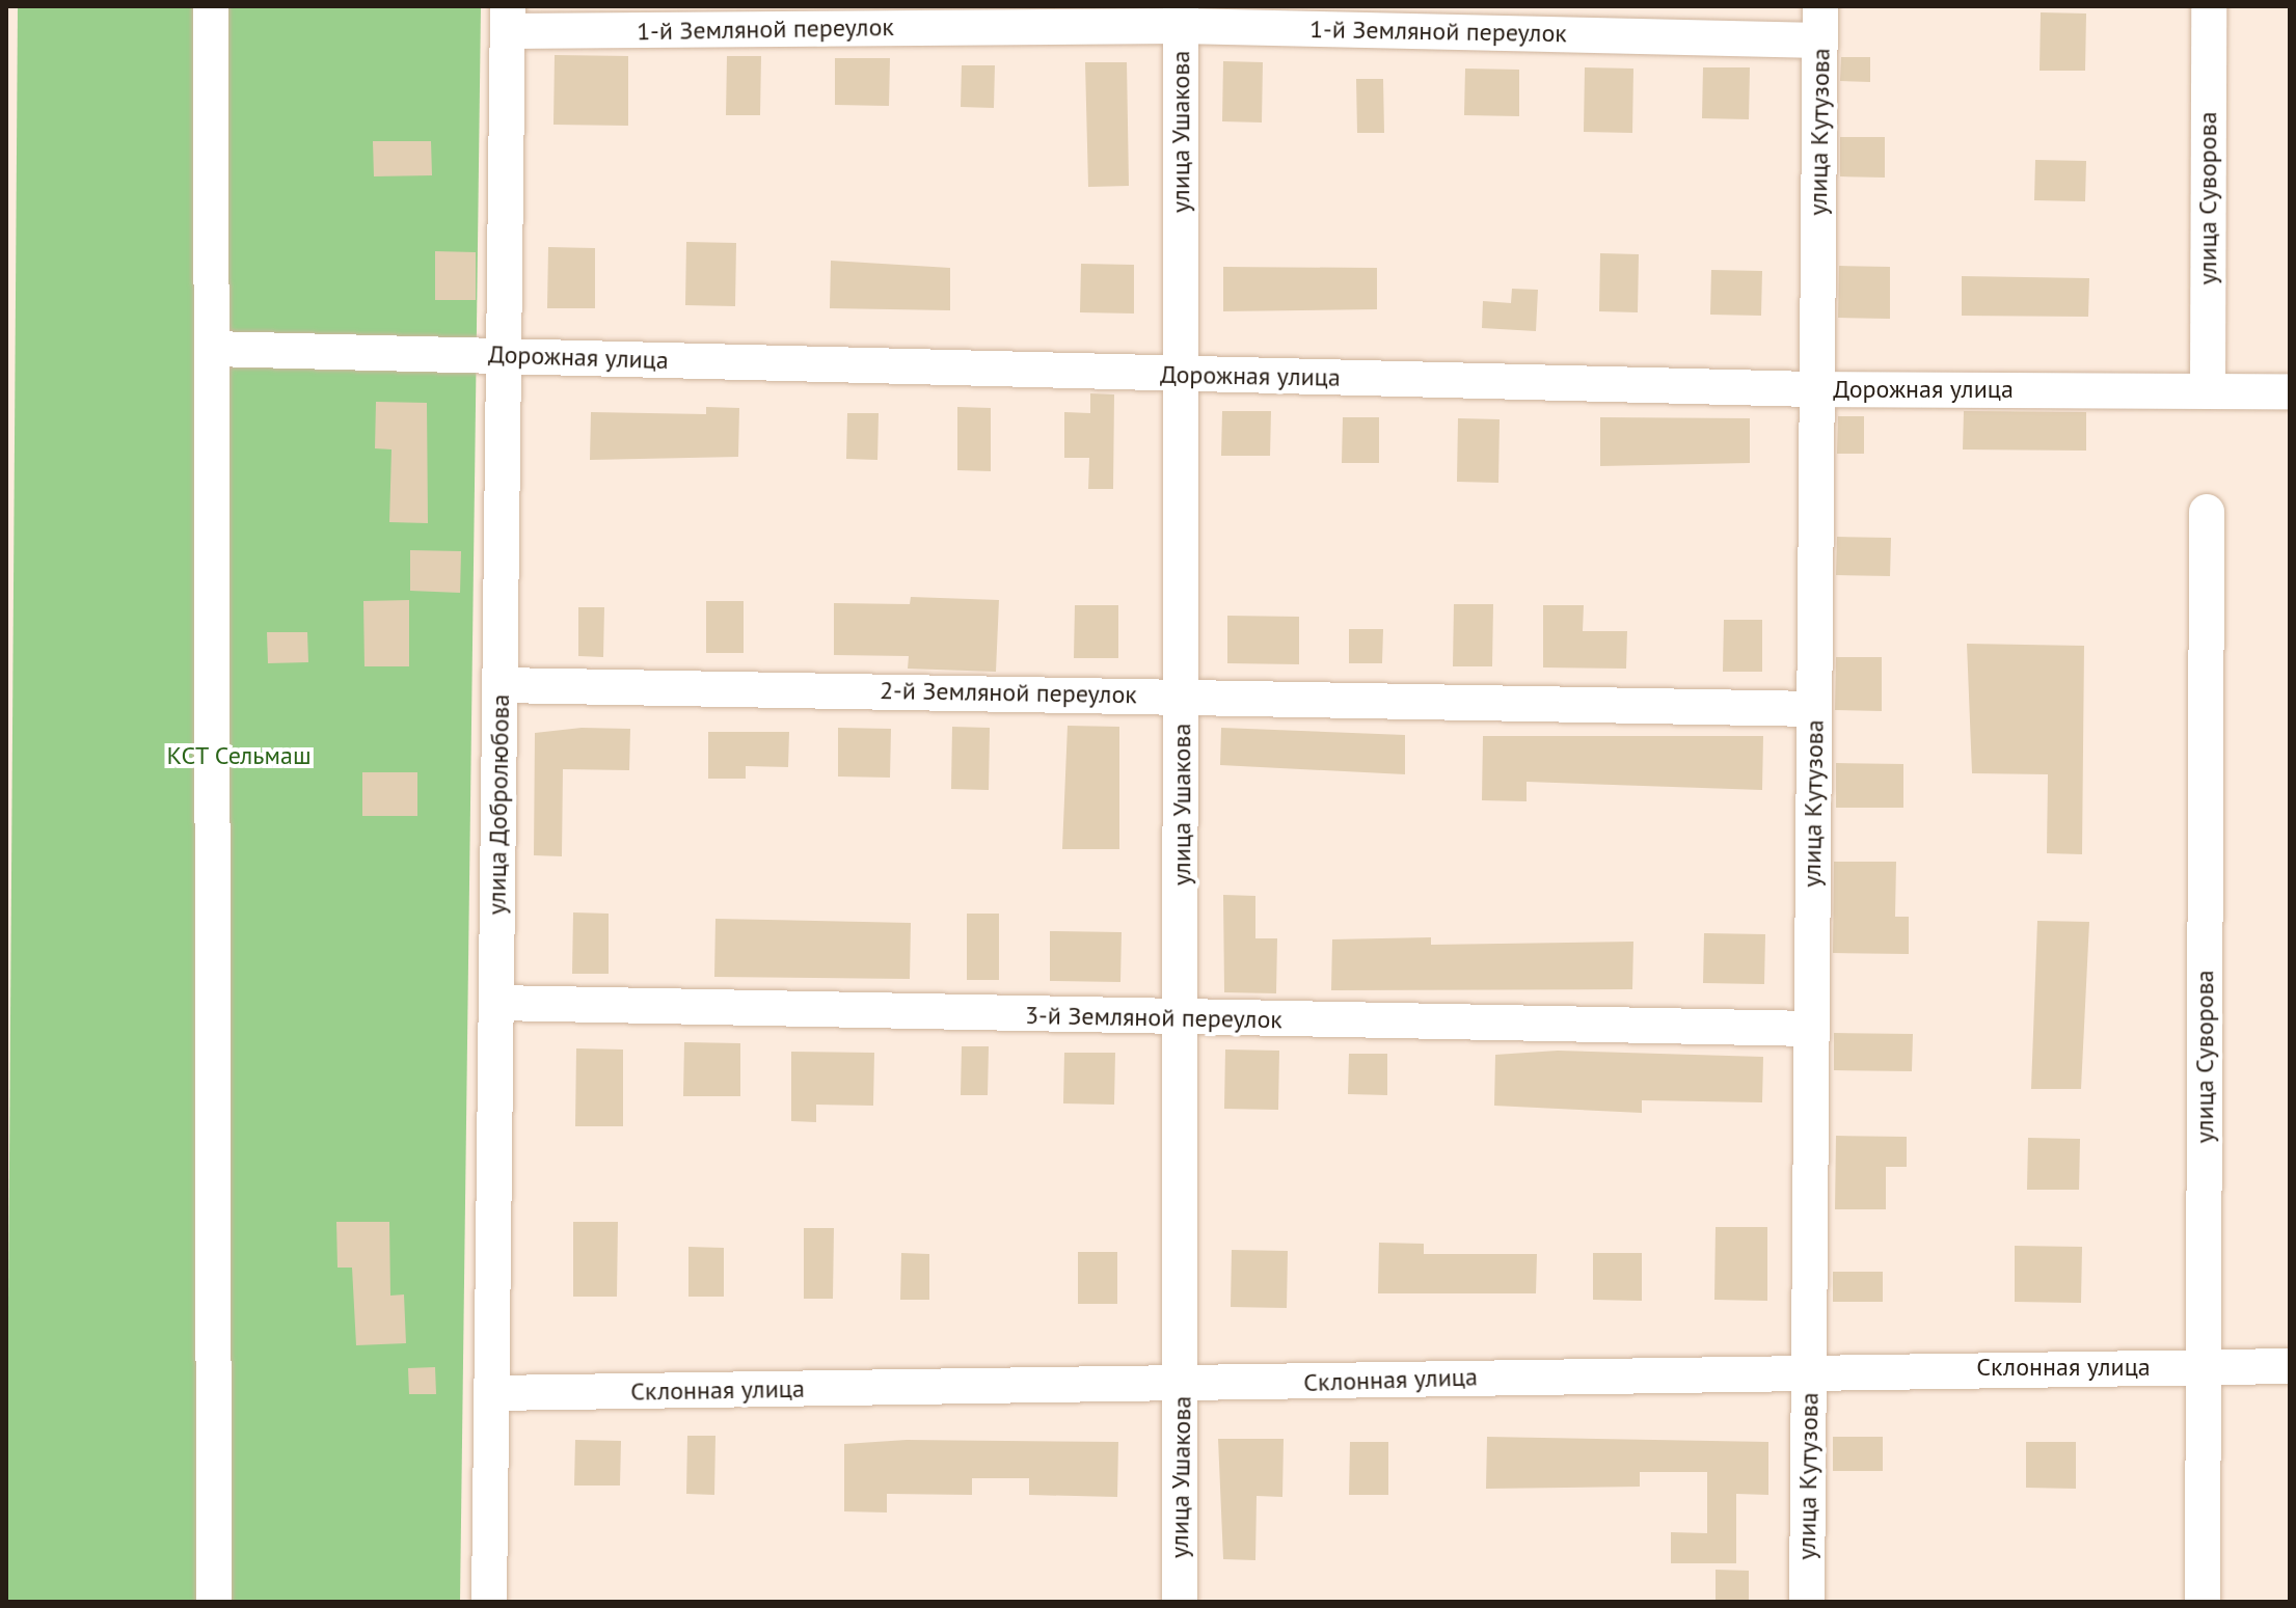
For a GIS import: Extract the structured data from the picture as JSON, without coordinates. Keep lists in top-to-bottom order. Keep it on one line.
{"streets":{"street":["1-й Земляной переулок","улица Ушакова","улица Кутузова","улица Суворова","Дорожная улица","2-й Земляной переулок","улица Добролюбова","3-й Земляной переулок","Склонная улица"]},"crossings":[["1-й Земляной переулок","улица Ушакова"],["1-й Земляной переулок","улица Кутузова"],["1-й Земляной переулок","улица Добролюбова"],["улица Ушакова","Дорожная улица"],["улица Ушакова","2-й Земляной переулок"],["улица Ушакова","3-й Земляной переулок"],["улица Ушакова","Склонная улица"],["улица Кутузова","Дорожная улица"],["улица Кутузова","2-й Земляной переулок"],["улица Кутузова","3-й Земляной переулок"],["улица Кутузова","Склонная улица"],["улица Суворова","Дорожная улица"],["улица Суворова","Склонная улица"],["Дорожная улица","улица Добролюбова"],["2-й Земляной переулок","улица Добролюбова"],["улица Добролюбова","3-й Земляной переулок"],["улица Добролюбова","Склонная улица"]],"parks":["КСТ Сельмаш"]}
